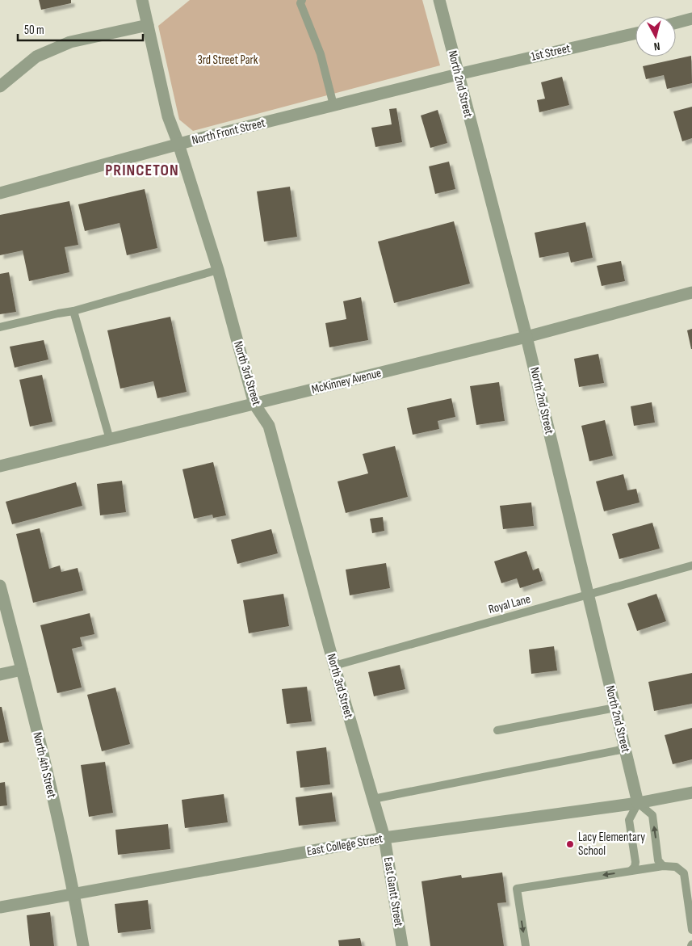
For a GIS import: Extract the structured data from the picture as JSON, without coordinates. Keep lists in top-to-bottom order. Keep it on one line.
{"streets":{"street":["1st Street","North 2nd Street","North Front Street","North 3rd Street","McKinney Avenue","North 4th Street","East College Street","East Gantt Street"],"lane":["Royal Lane"]},"crossings":[["1st Street","North 2nd Street"],["1st Street","North Front Street"],["North 2nd Street","North Front Street"],["North 2nd Street","McKinney Avenue"],["North 2nd Street","Royal Lane"],["North 2nd Street","East College Street"],["North Front Street","North 3rd Street"],["North 3rd Street","McKinney Avenue"],["North 3rd Street","Royal Lane"],["North 3rd Street","East College Street"],["North 3rd Street","East Gantt Street"],["North 4th Street","East College Street"],["East College Street","East Gantt Street"]],"districts":["PRINCETON"],"parks":["3rd Street Park"],"places":["Lacy Elementary School"],"scale_bar":"50 m","north":"bottom"}
